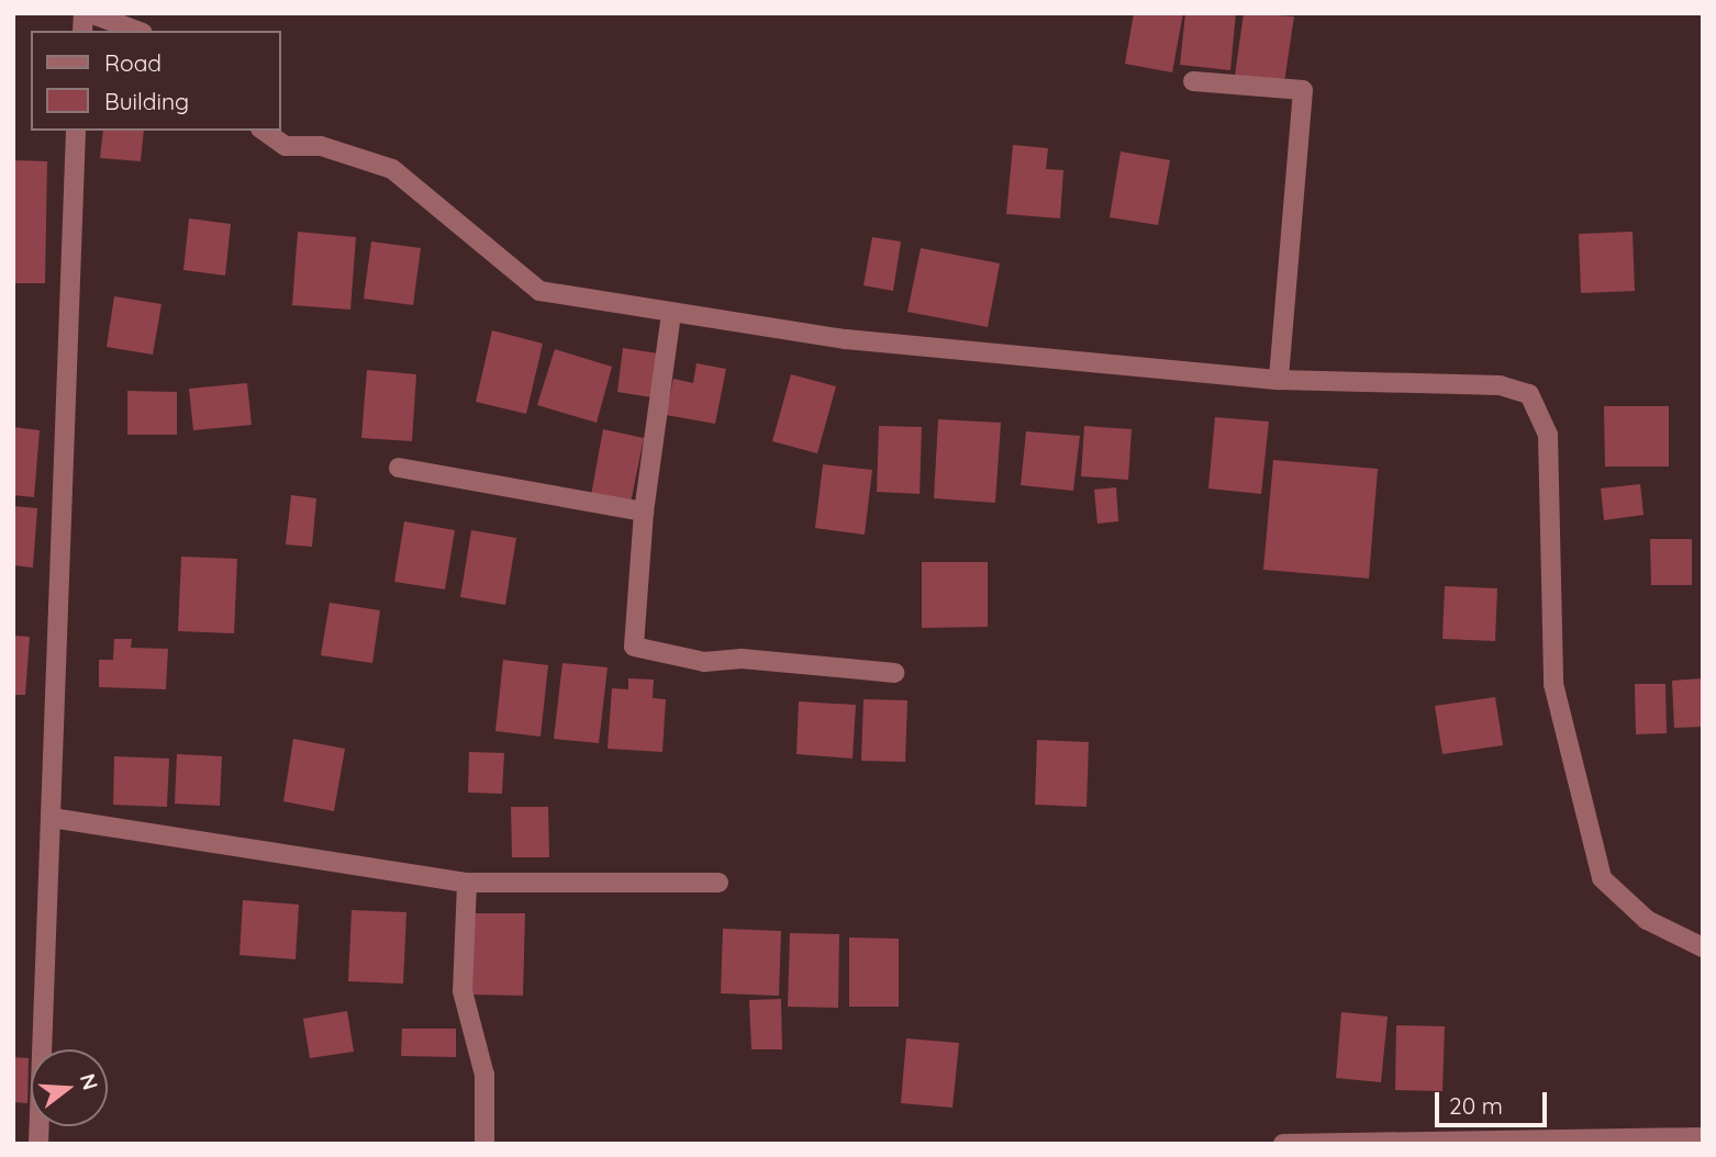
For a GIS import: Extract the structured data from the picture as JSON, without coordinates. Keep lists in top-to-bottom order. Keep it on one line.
{"legend":["Road","Building"],"scale_bar":"20 m","north":"right"}
